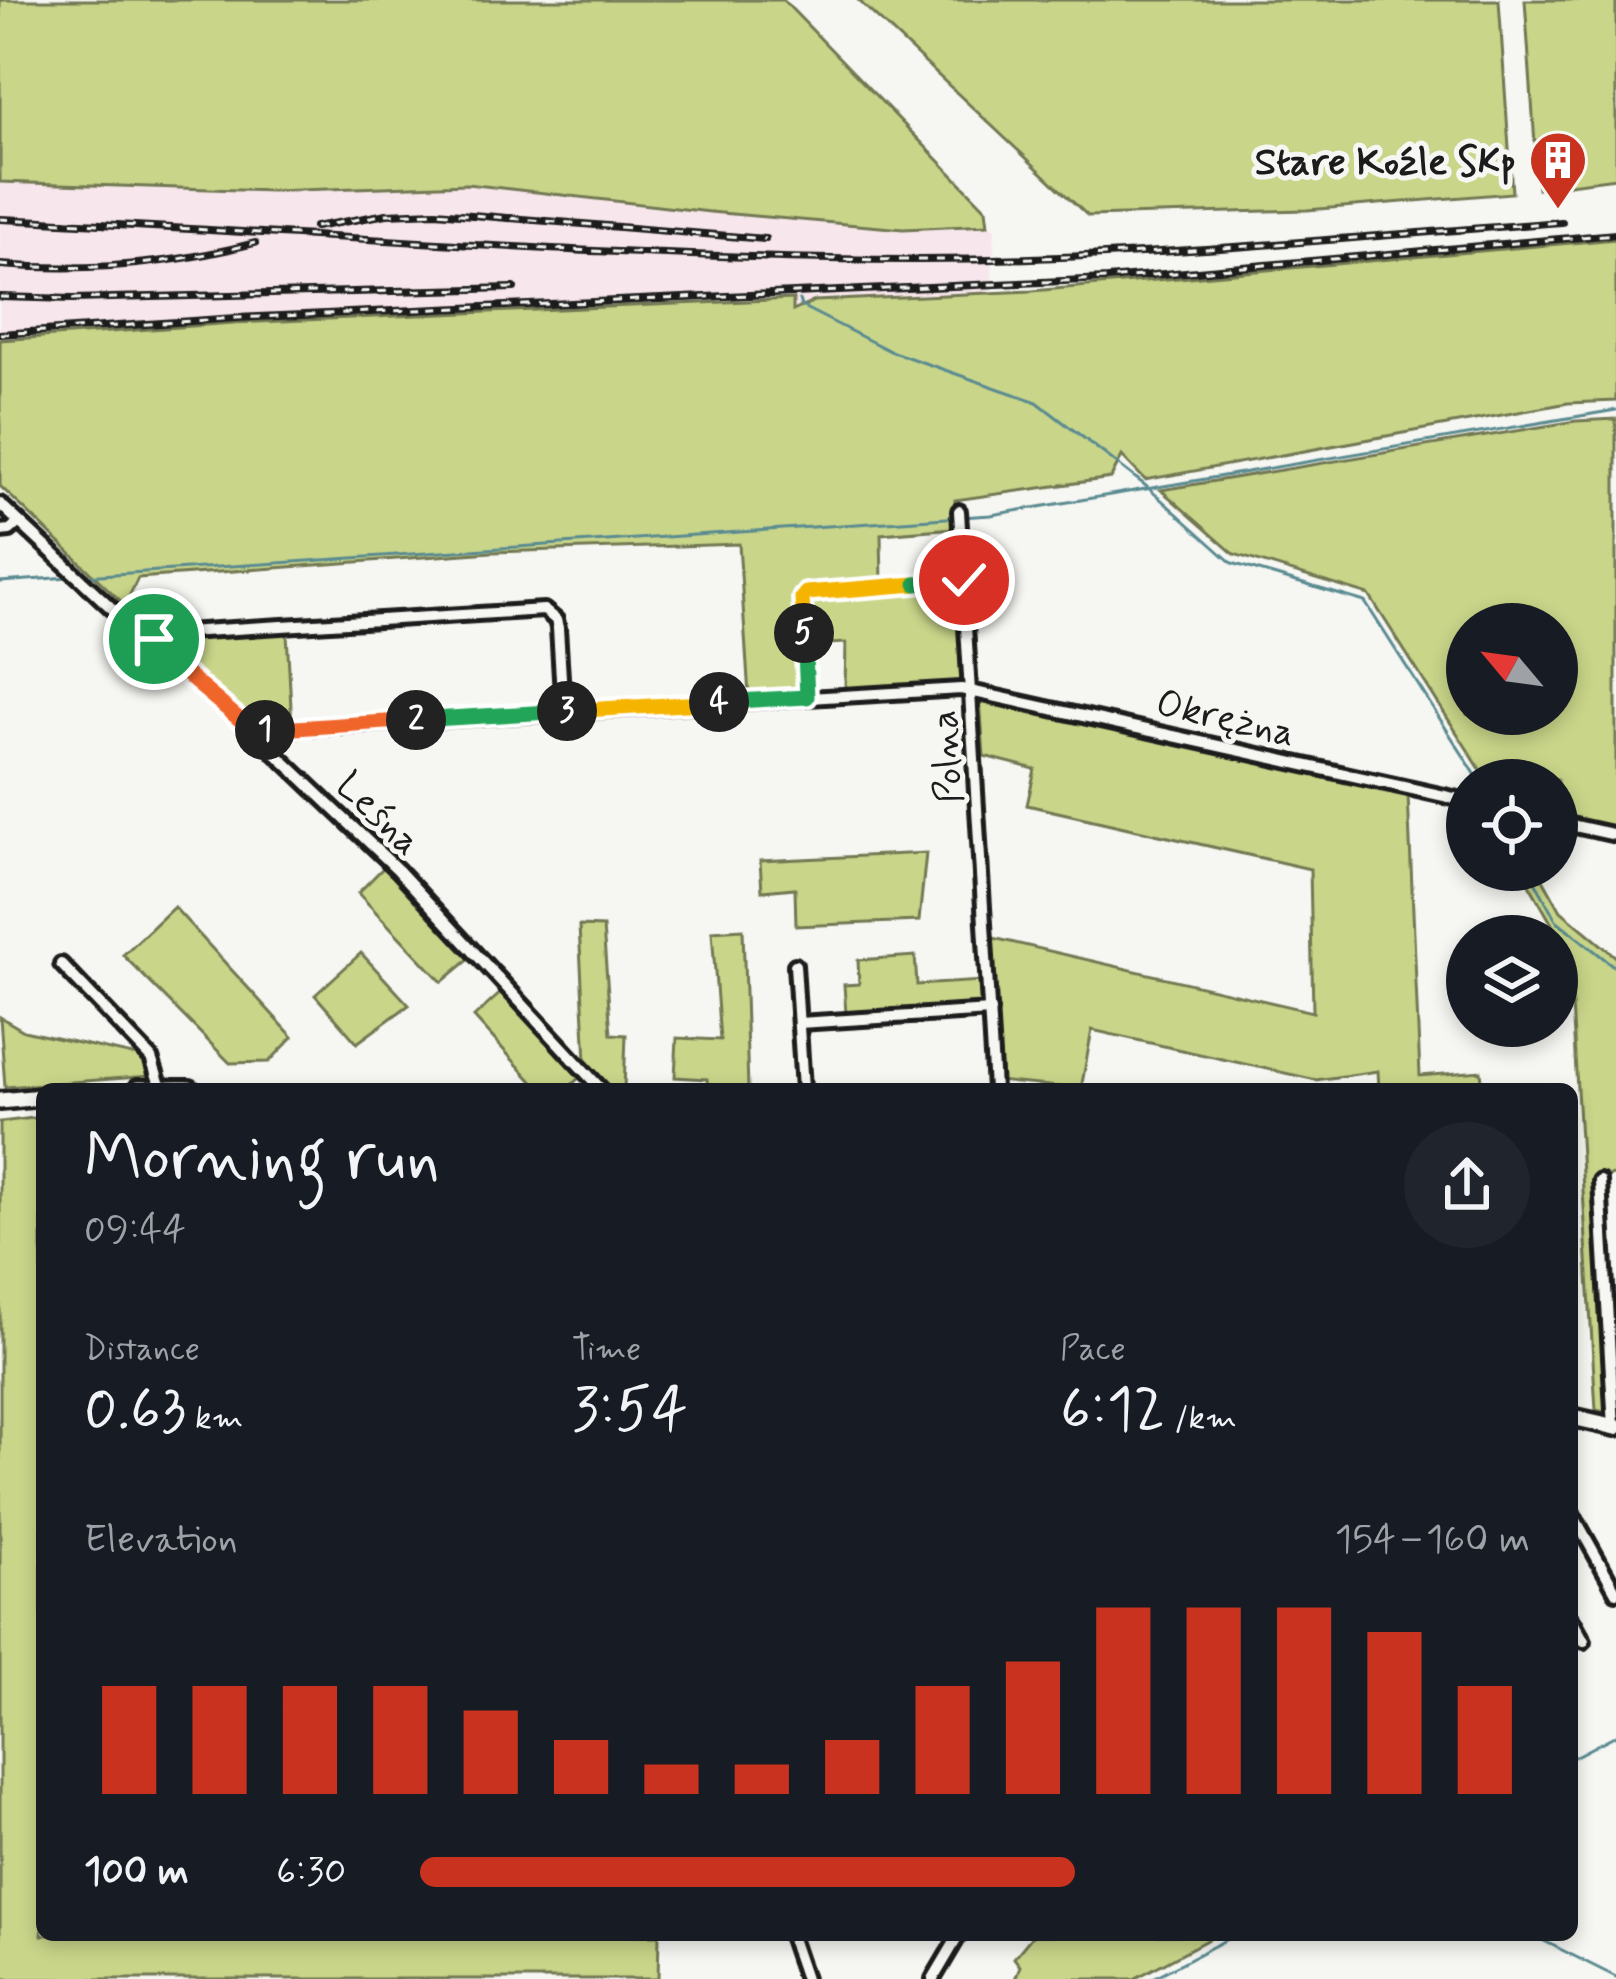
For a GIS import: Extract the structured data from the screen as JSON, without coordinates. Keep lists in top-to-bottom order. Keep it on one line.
{"streets":{"street":["Okrężna","Polna","Leśna"]},"crossings":[["Okrężna","Polna"],["Polna","Leśna"]],"places":{"building":["Stare Koźle SKp"]},"north":"top left","page":{"pins":["5","4","3","2","1"],"heading":["Morning run","09:44"],"stats":[["Distance","0.63 km"],["Time","3:54"],["Pace","6:12 /km"]],"chart":["Elevation","154–160 m"],"list":[{"name":"100 m","note":"6:30"}]}}
